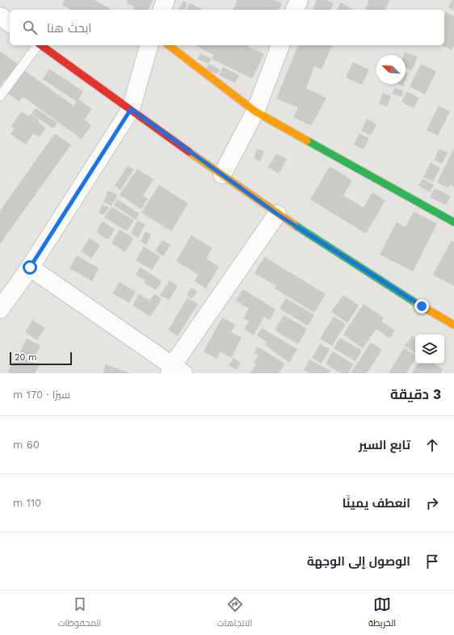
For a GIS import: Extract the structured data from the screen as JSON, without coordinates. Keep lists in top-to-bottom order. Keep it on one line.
{"scale_bar":"20 m","north":"top left","page":{"search":"ابحث هنا","scale":"20 m","heading":["3 دقيقة","سيرًا · 170 m"],"list":[["تابع السير","60 m"],["انعطف يمينًا","110 m"],"الوصول إلى الوجهة"],"nav":["الخريطة","الاتجاهات","المحفوظات"]}}
